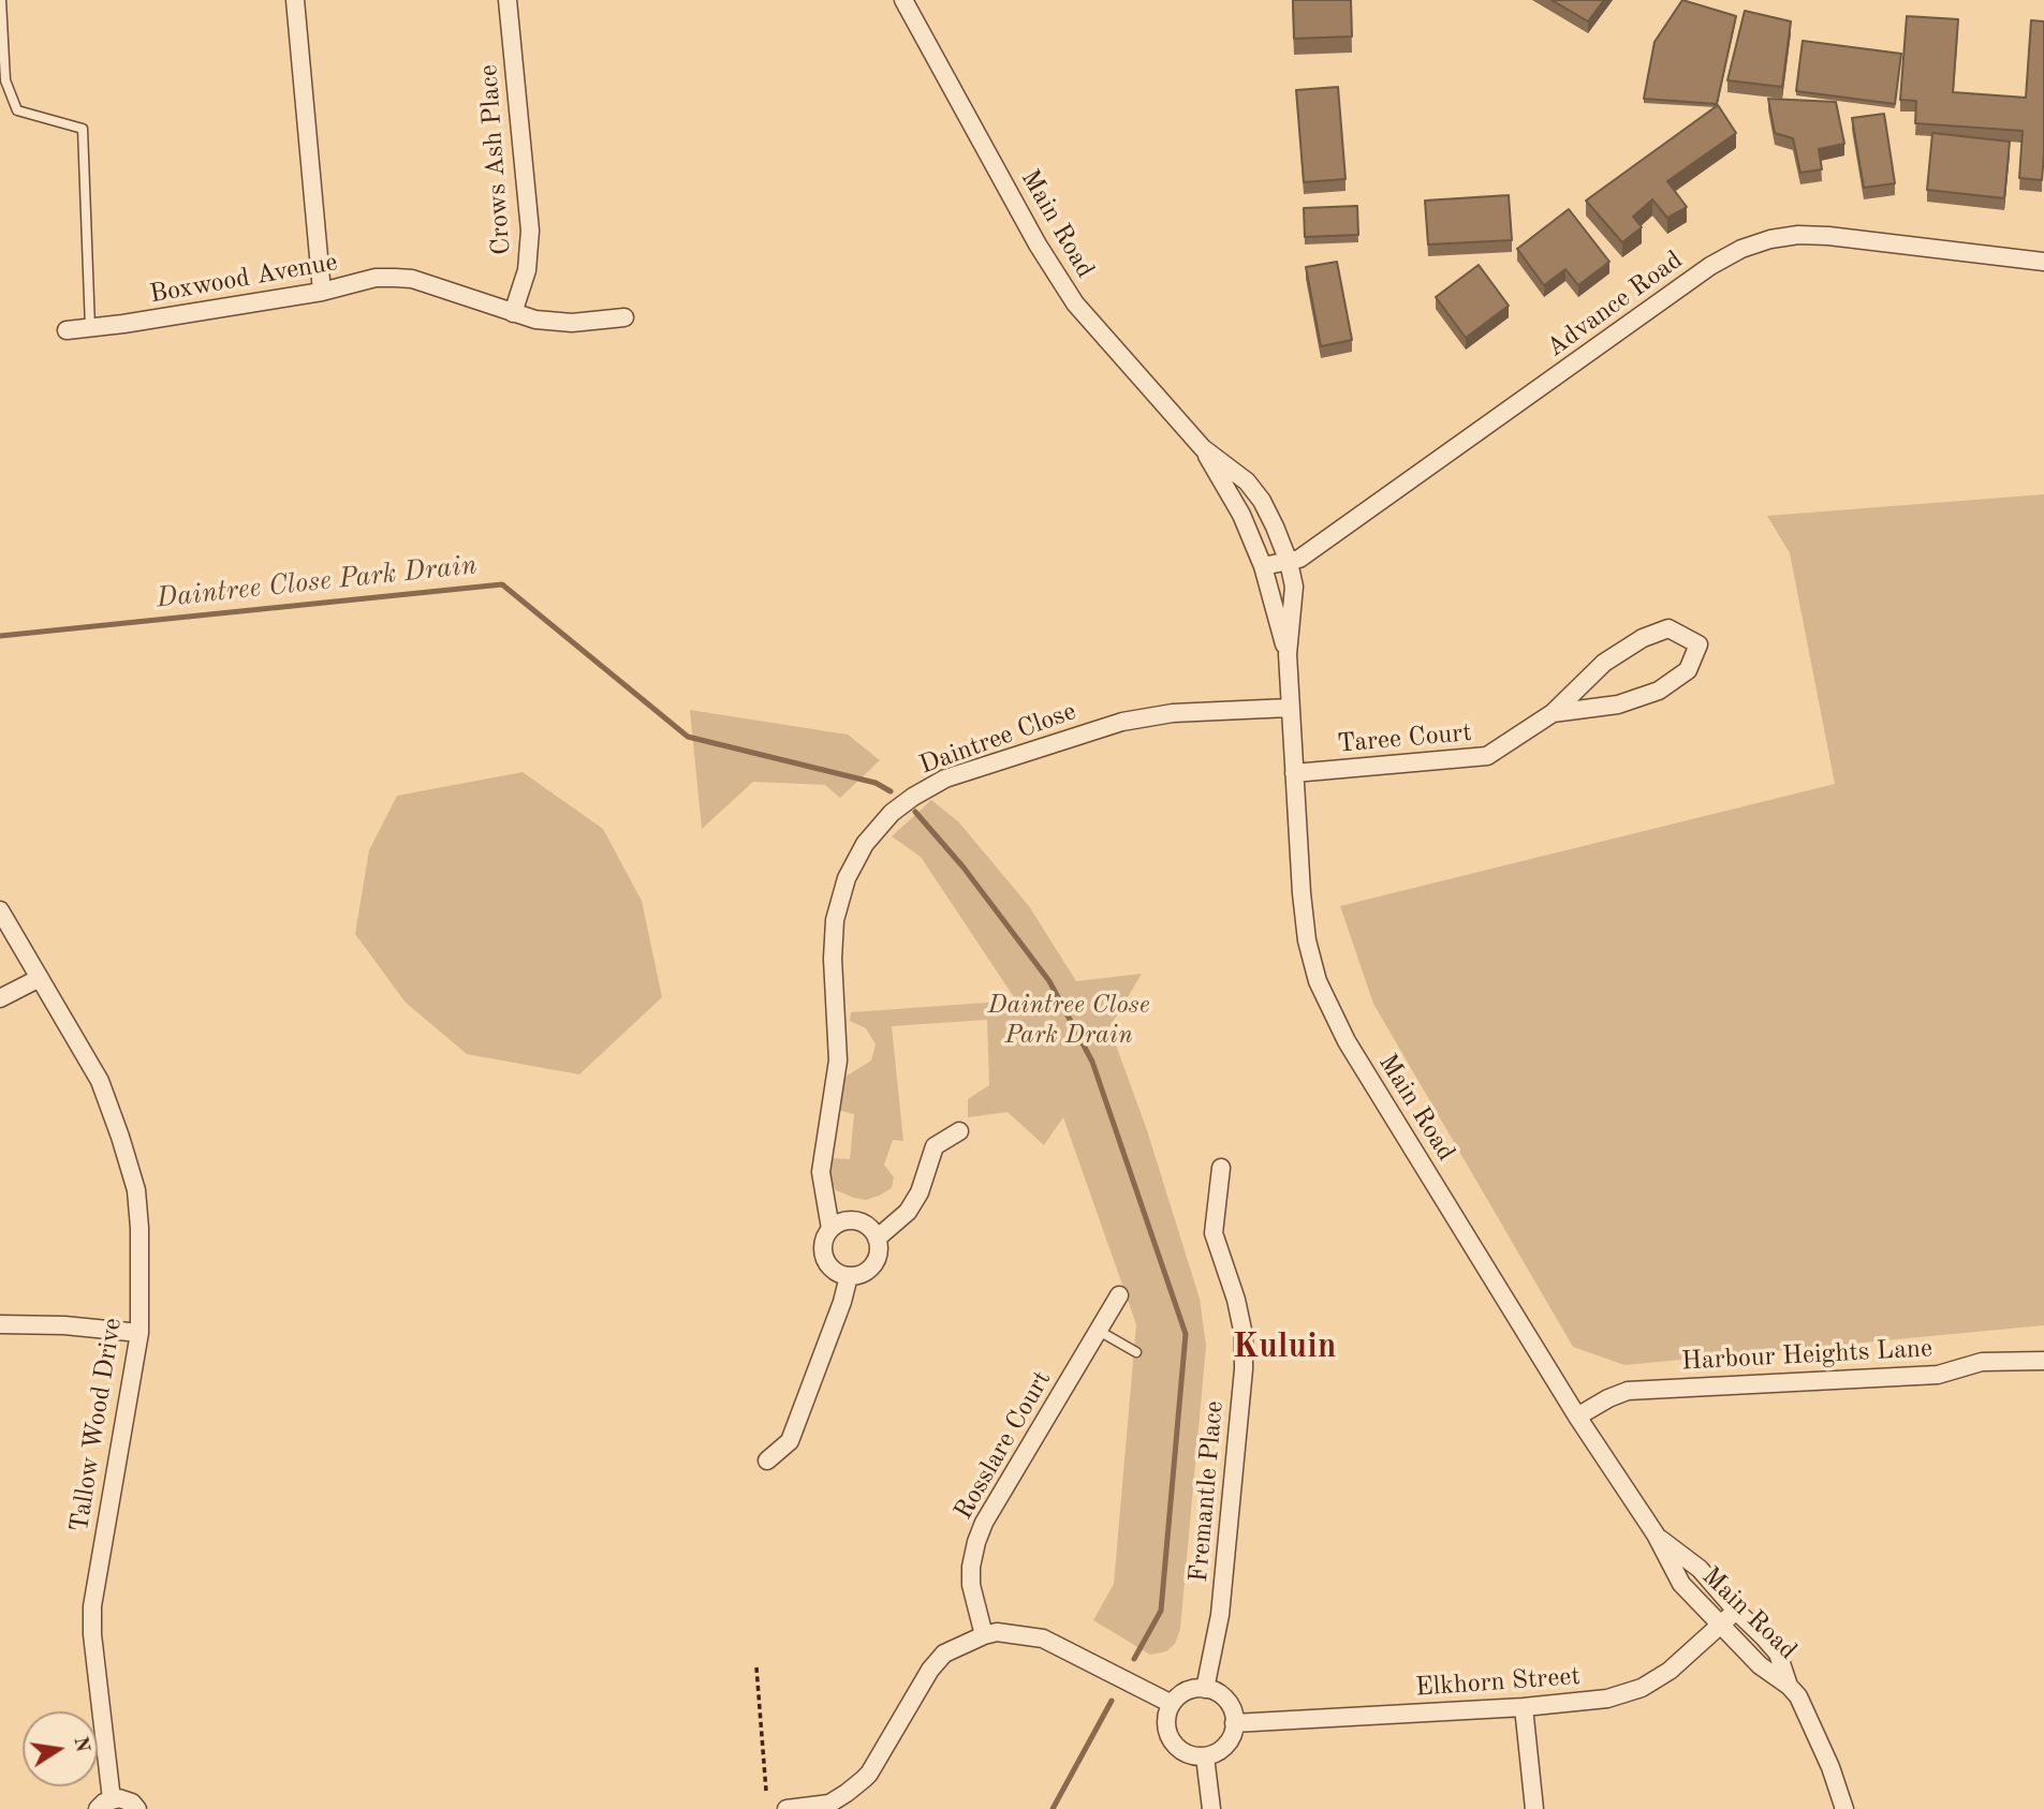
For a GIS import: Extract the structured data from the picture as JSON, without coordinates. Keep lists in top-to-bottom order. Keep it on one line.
{"streets":{"street":["Crows Ash Place","Main Road","Boxwood Avenue","Advance Road","Daintree Close","Taree Court","Harbour Heights Lane","Tallow Wood Drive","Rosslare Court","Fremantle Place","Elkhorn Street"]},"crossings":[["Crows Ash Place","Boxwood Avenue"],["Main Road","Advance Road"],["Main Road","Daintree Close"],["Main Road","Taree Court"],["Main Road","Harbour Heights Lane"],["Main Road","Elkhorn Street"],["Fremantle Place","Elkhorn Street"]],"districts":["Kuluin"],"water":["Daintree Close Park Drain"],"parks":["Daintree Close Park Drain"],"north":"right"}
